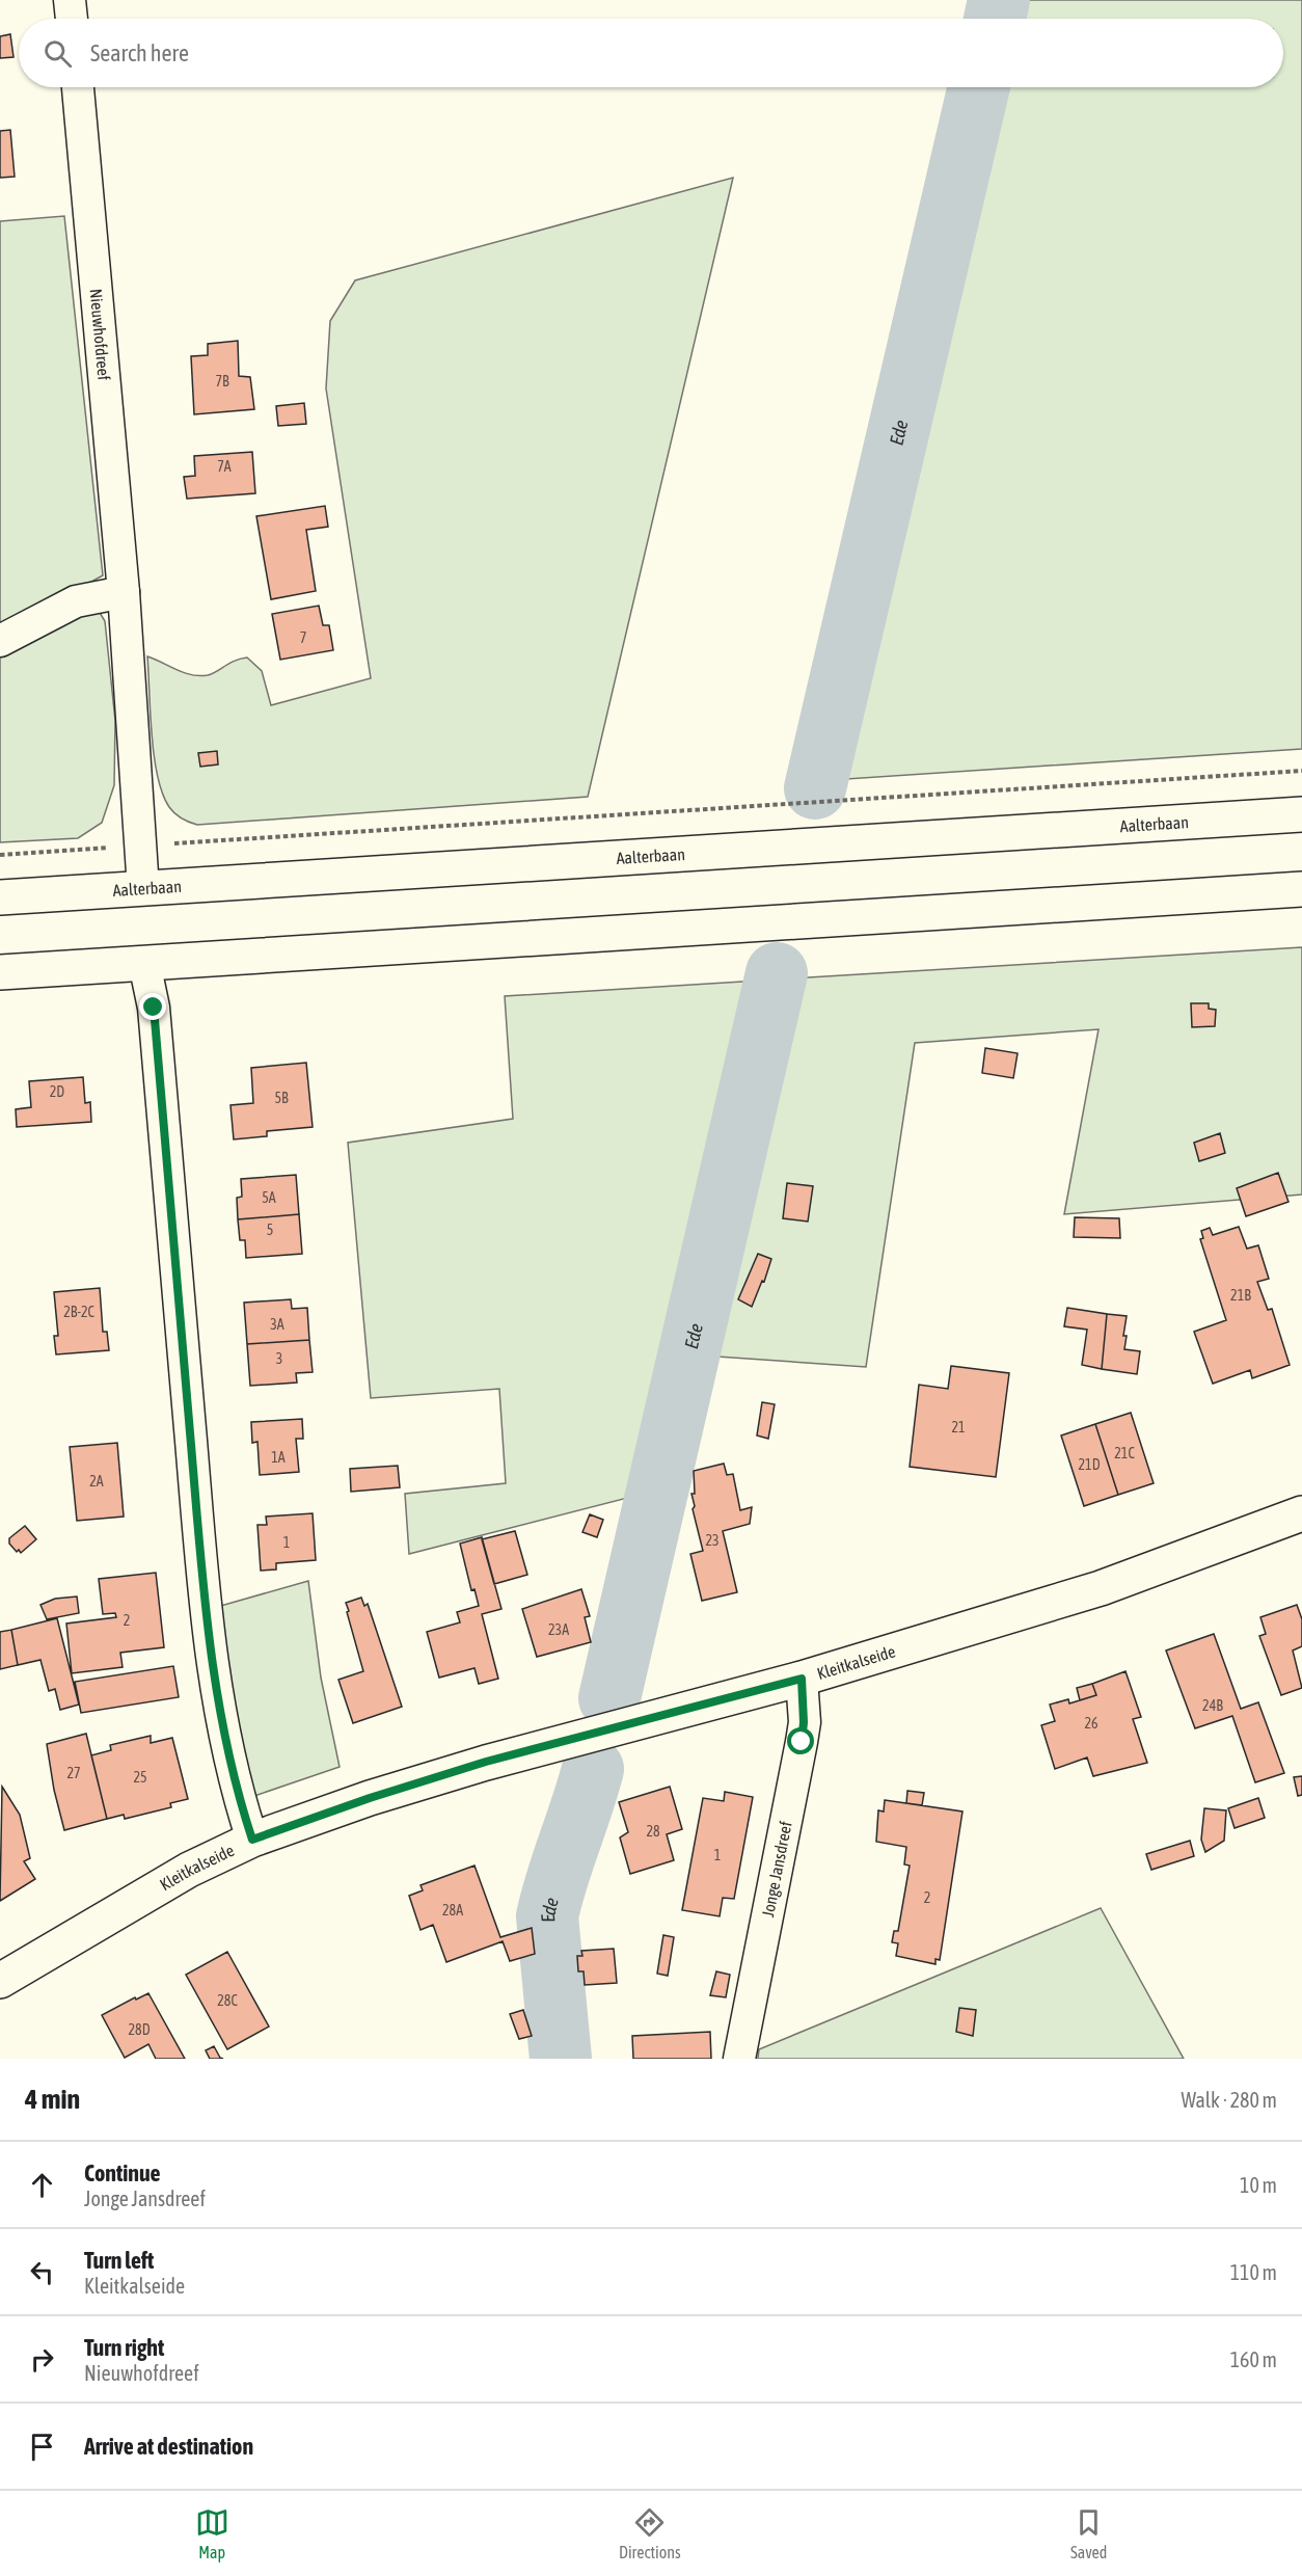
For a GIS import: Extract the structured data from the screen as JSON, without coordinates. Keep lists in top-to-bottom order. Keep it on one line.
{"streets":{"main road":["Aalterbaan","Kleitkalseide"],"street":["Nieuwhofdreef","Jonge Jansdreef"]},"crossings":[["Nieuwhofdreef","Aalterbaan"],["Kleitkalseide","Jonge Jansdreef"]],"water":["Ede"],"house_numbers":["7B","7A","7","2D","5B","5A","5","21B","2B-2C","3A","3","21","21C","1A","21D","2A","23","1","2","23A","24B","26","27","25","28","1","2","28A","28C","28D"],"page":{"search":"Search here","heading":["4 min","Walk · 280 m"],"list":[["Continue","Jonge Jansdreef","10 m"],["Turn left","Kleitkalseide","110 m"],["Turn right","Nieuwhofdreef","160 m"],"Arrive at destination"],"nav":["Map","Directions","Saved"]}}
